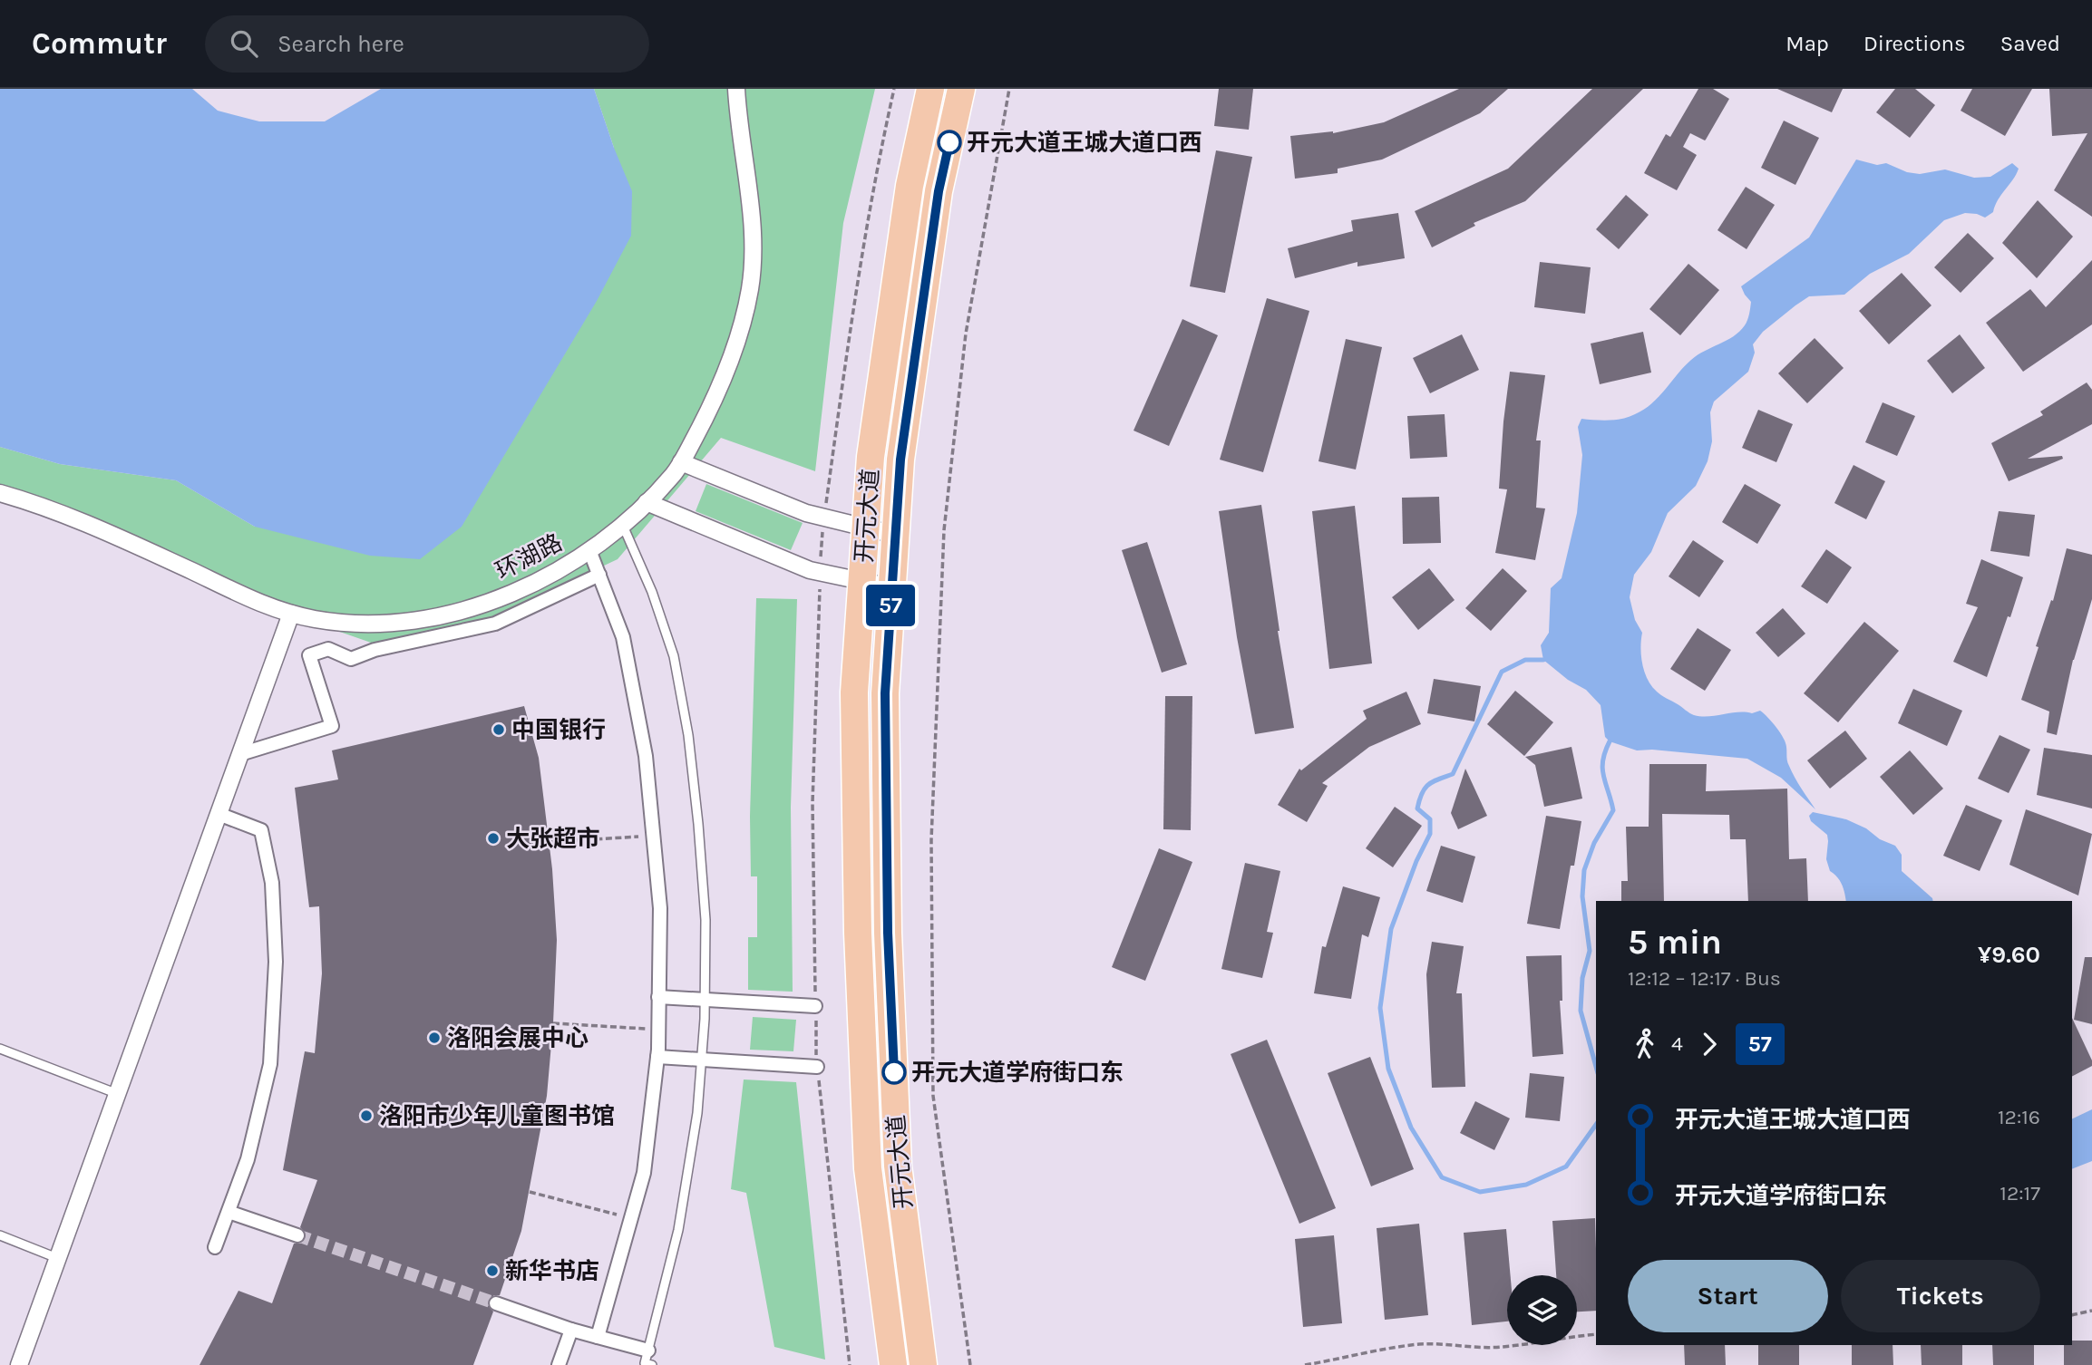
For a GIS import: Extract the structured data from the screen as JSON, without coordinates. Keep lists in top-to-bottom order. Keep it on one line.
{"streets":{"main road":["开元大道"],"street":["环湖路"]},"places":["开元大道王城大道口西","中国银行","大张超市","洛阳会展中心","开元大道学府街口东","洛阳市少年儿童图书馆","新华书店"],"lines":["bus line 57"],"page":{"header":"Commutr","search":"Search here","nav":["Map","Directions","Saved"],"on_map":"57","heading":["5 min","12:12 – 12:17 · Bus","¥9.60"],"legs":["4","57"],"list":[{"name":"开元大道王城大道口西","value":"12:16"},{"name":"开元大道学府街口东","value":"12:17"}],"buttons":["Start","Tickets"]}}
